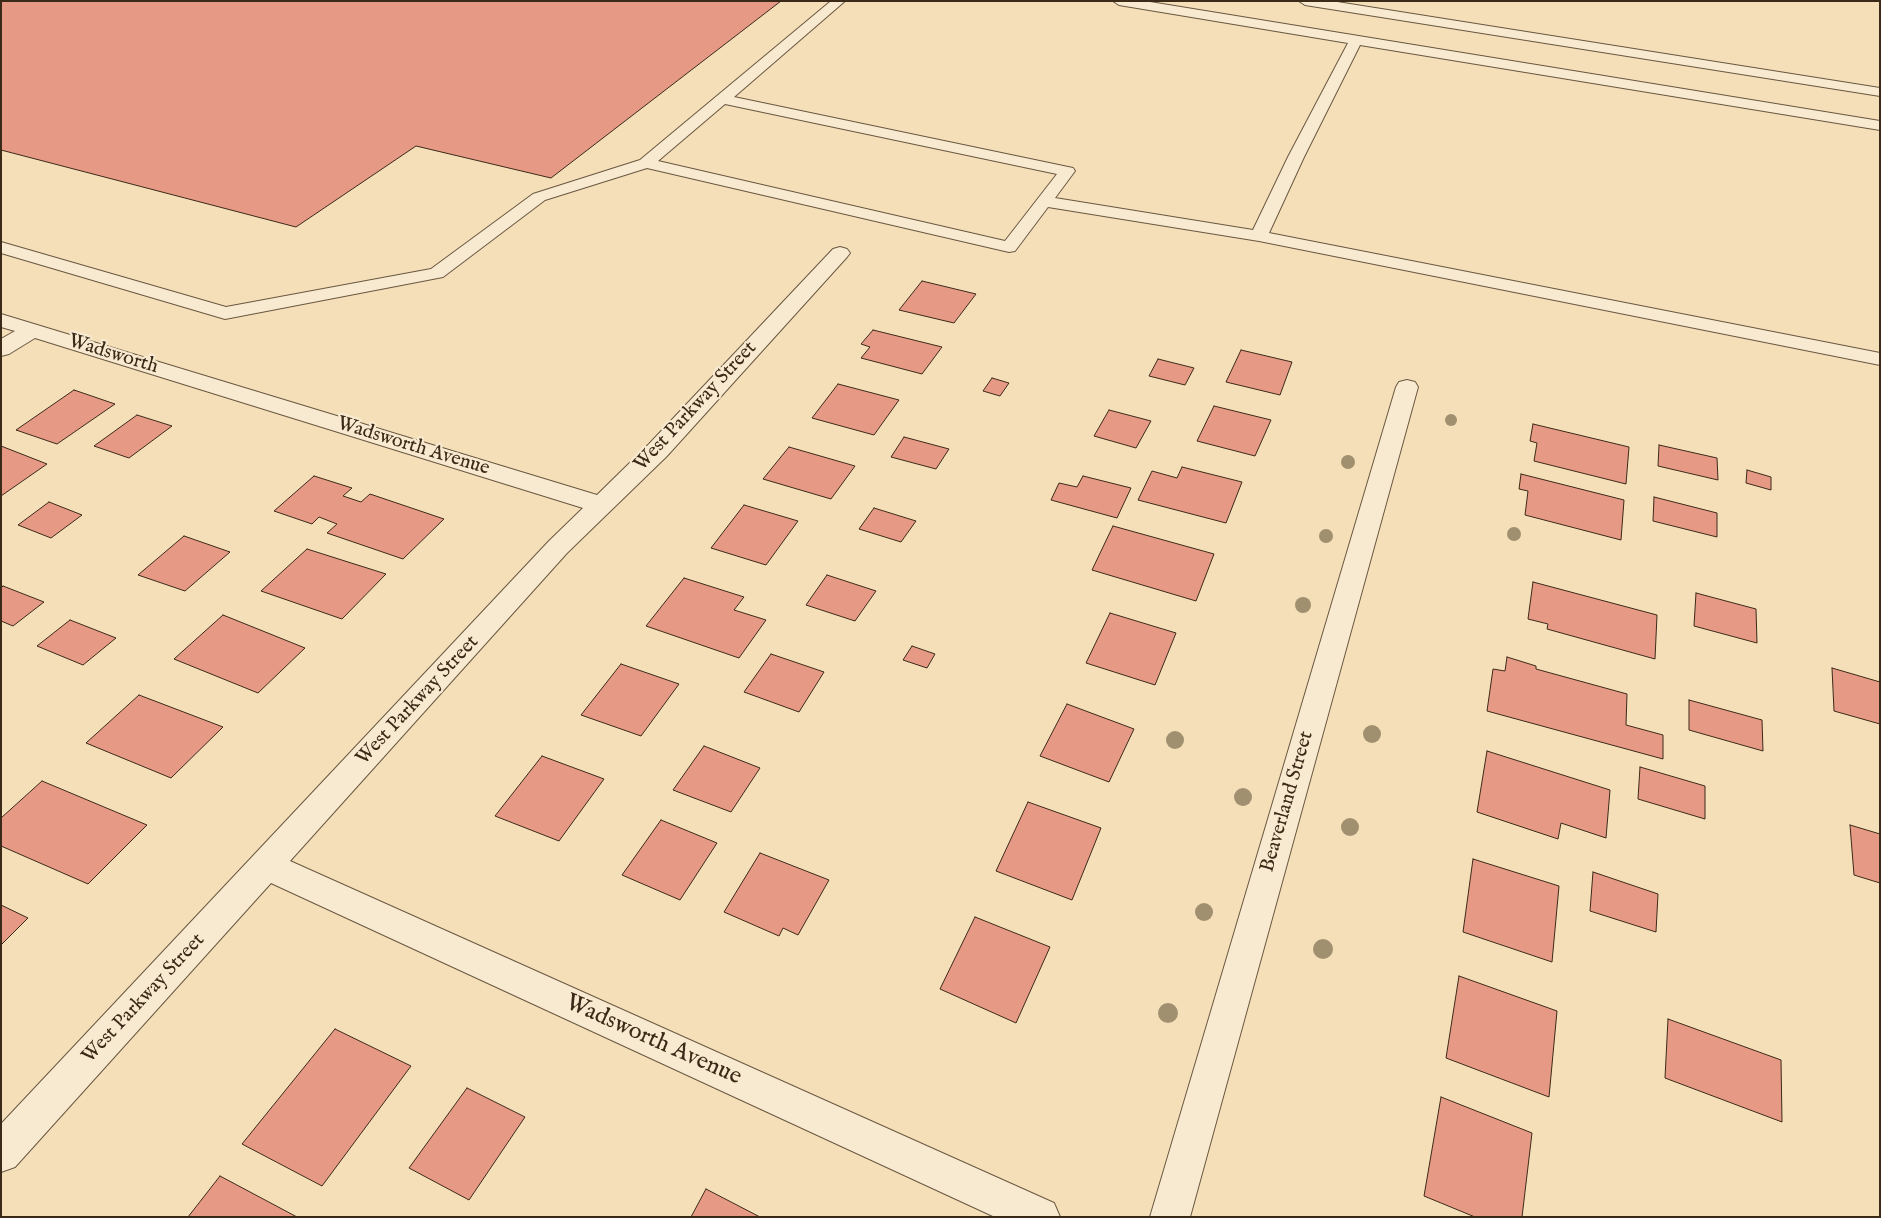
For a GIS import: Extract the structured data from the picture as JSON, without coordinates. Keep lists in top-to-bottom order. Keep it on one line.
{"streets":{"street":["Wadsworth","West Parkway Street","Wadsworth Avenue","Beaverland Street"]},"crossings":[["Wadsworth","Wadsworth Avenue"],["West Parkway Street","Wadsworth Avenue"]]}
